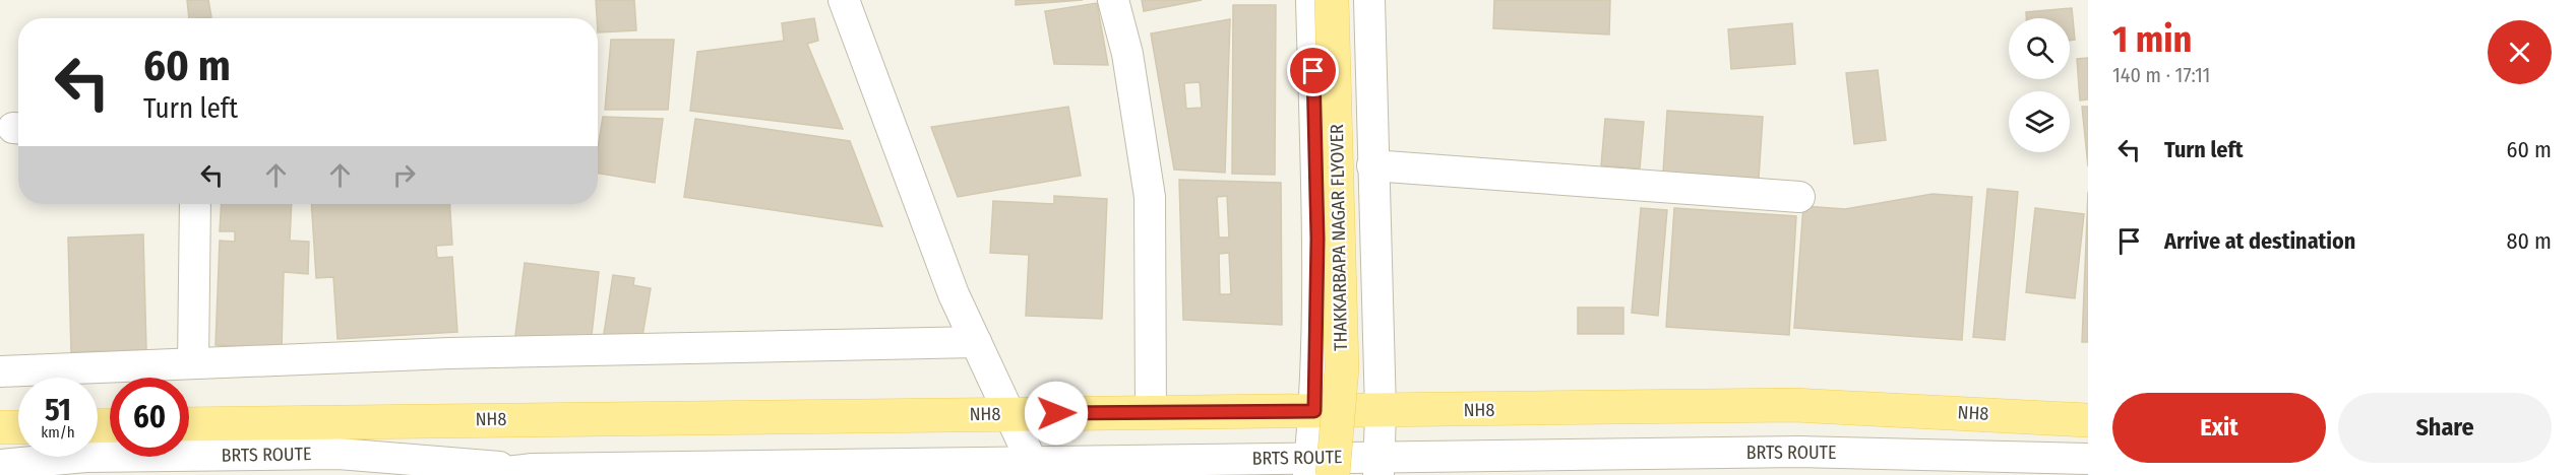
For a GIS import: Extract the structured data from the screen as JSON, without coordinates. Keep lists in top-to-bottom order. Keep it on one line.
{"streets":{"main road":["THAKKARBAPA NAGAR FLYOVER","NH8"],"street":["BRTS ROUTE"]},"crossings":[["THAKKARBAPA NAGAR FLYOVER","BRTS ROUTE"]],"page":{"heading":["1 min","140 m · 17:11"],"turn":["60 m","Turn left"],"list":[{"name":"Turn left","value":"60 m"},{"name":"Arrive at destination","value":"80 m"}],"speed":"51 km/h","limit":"60","buttons":["Exit","Share"]}}
